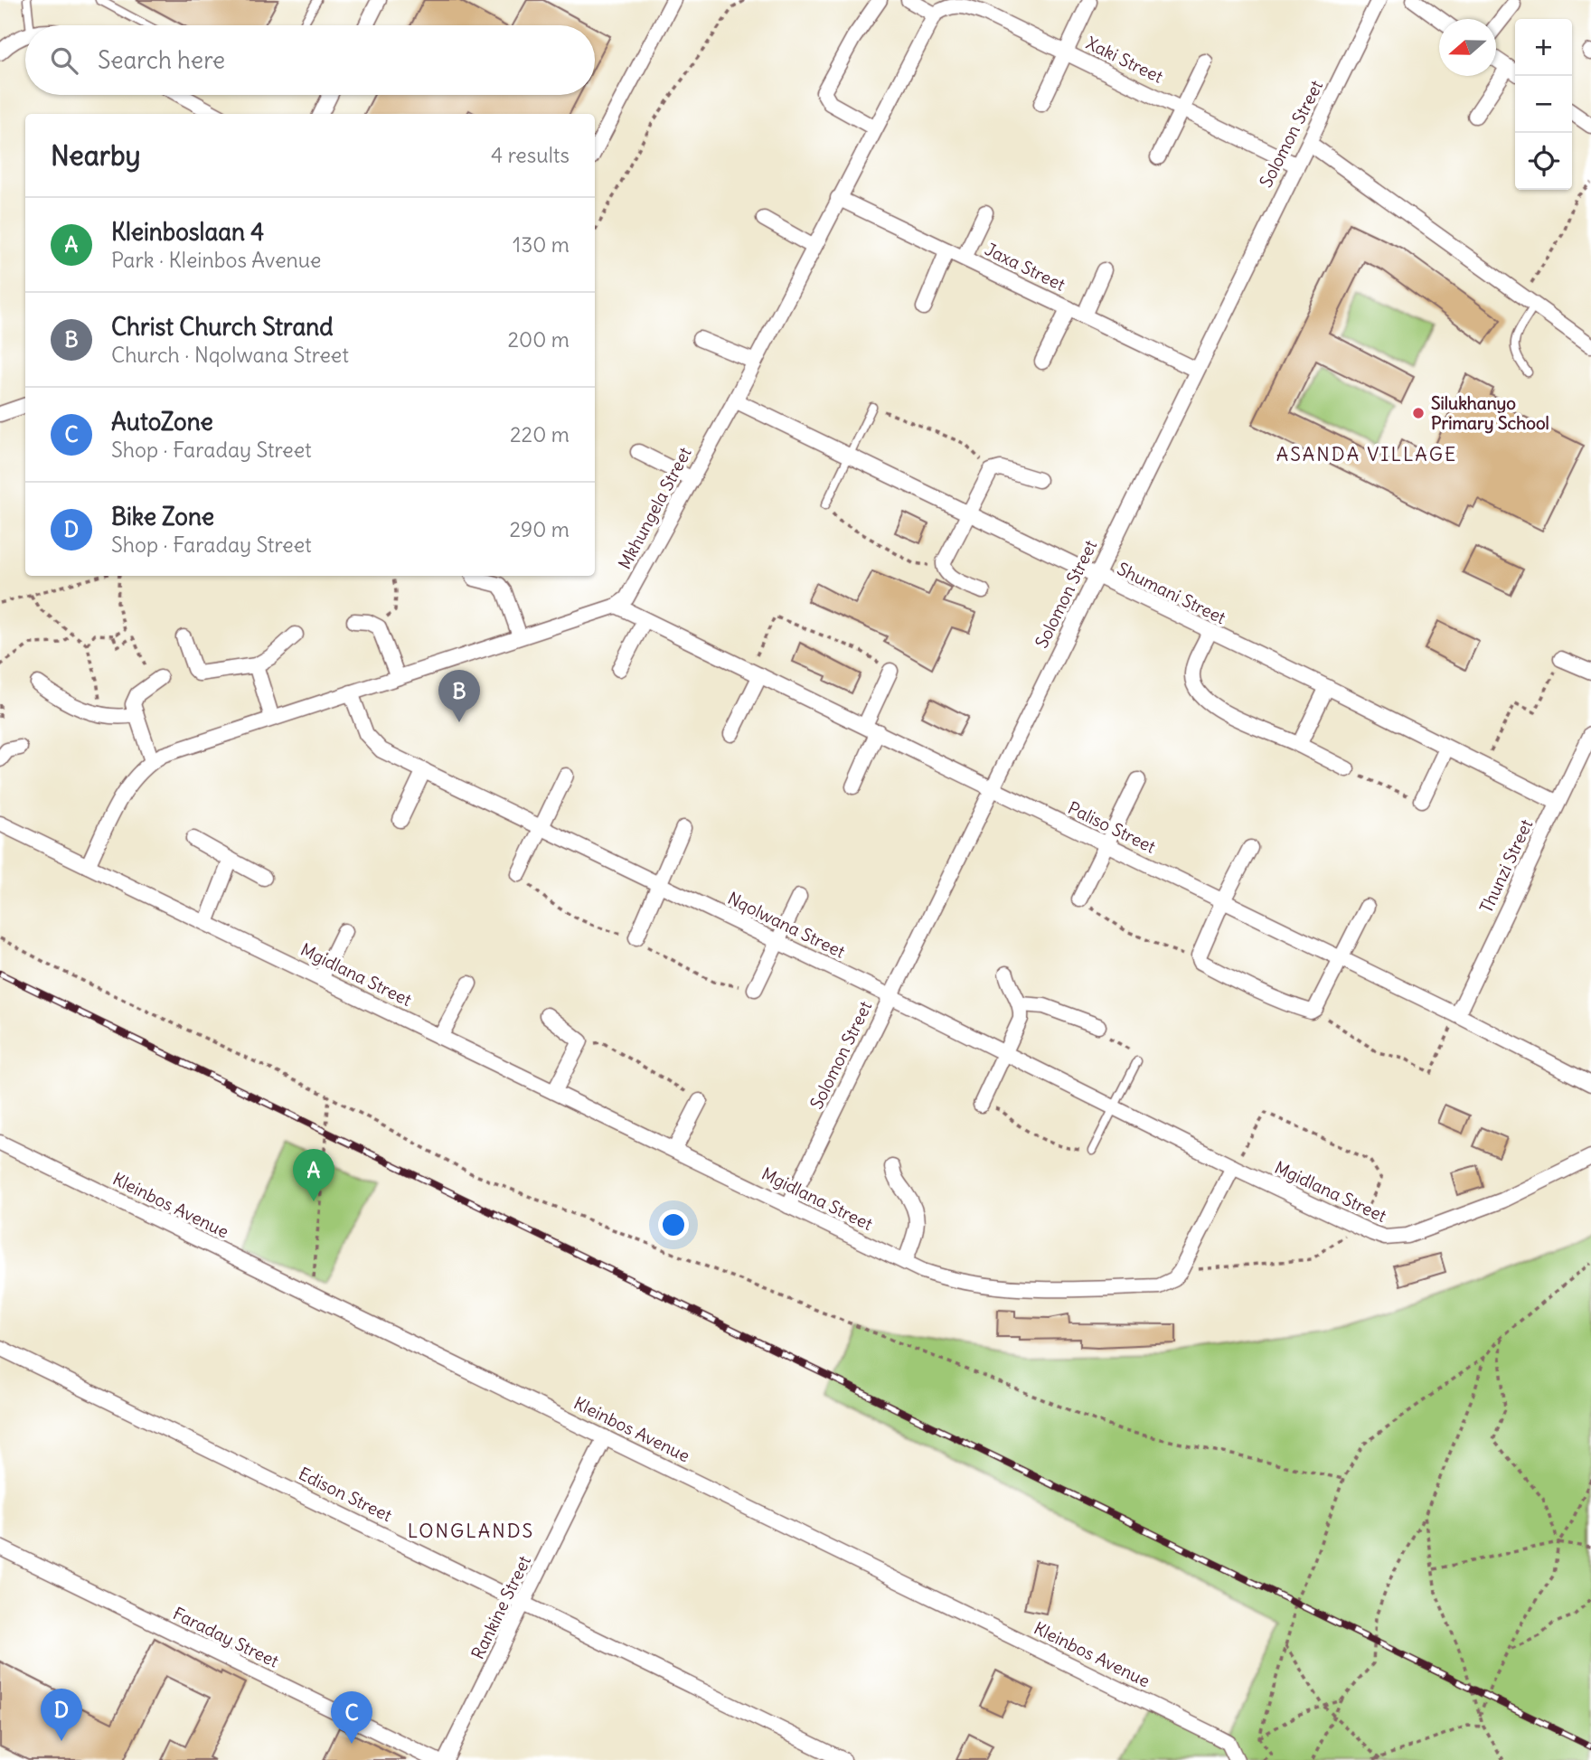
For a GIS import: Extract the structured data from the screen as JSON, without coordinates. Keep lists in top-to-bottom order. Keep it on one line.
{"streets":{"street":["Xaki Street","Solomon Street","Jaxa Street","Mkhungela Street","Shumani Street","Paliso Street","Thunzi Street","Nqolwana Street","Mgidlana Street","Kleinbos Avenue","Edison Street","Rankine Street","Faraday Street"]},"crossings":[["Xaki Street","Solomon Street"],["Xaki Street","Mkhungela Street"],["Solomon Street","Jaxa Street"],["Solomon Street","Shumani Street"],["Solomon Street","Paliso Street"],["Solomon Street","Nqolwana Street"],["Solomon Street","Mgidlana Street"],["Jaxa Street","Mkhungela Street"],["Mkhungela Street","Shumani Street"],["Mkhungela Street","Paliso Street"],["Shumani Street","Thunzi Street"],["Paliso Street","Thunzi Street"],["Nqolwana Street","Mgidlana Street"],["Kleinbos Avenue","Rankine Street"],["Edison Street","Rankine Street"]],"districts":["ASANDA VILLAGE","LONGLANDS"],"places":["Silukhanyo Primary School"],"north":"left","page":{"map_buttons":["+","−"],"search":"Search here","heading":["Nearby","4 results"],"list":[{"mark":"A","name":"Kleinboslaan 4","note":"Park · Kleinbos Avenue","value":"130 m"},{"mark":"B","name":"Christ Church Strand","note":"Church · Nqolwana Street","value":"200 m"},{"mark":"C","name":"AutoZone","note":"Shop · Faraday Street","value":"220 m"},{"mark":"D","name":"Bike Zone","note":"Shop · Faraday Street","value":"290 m"}],"pins":["B","A","D","C"]}}
